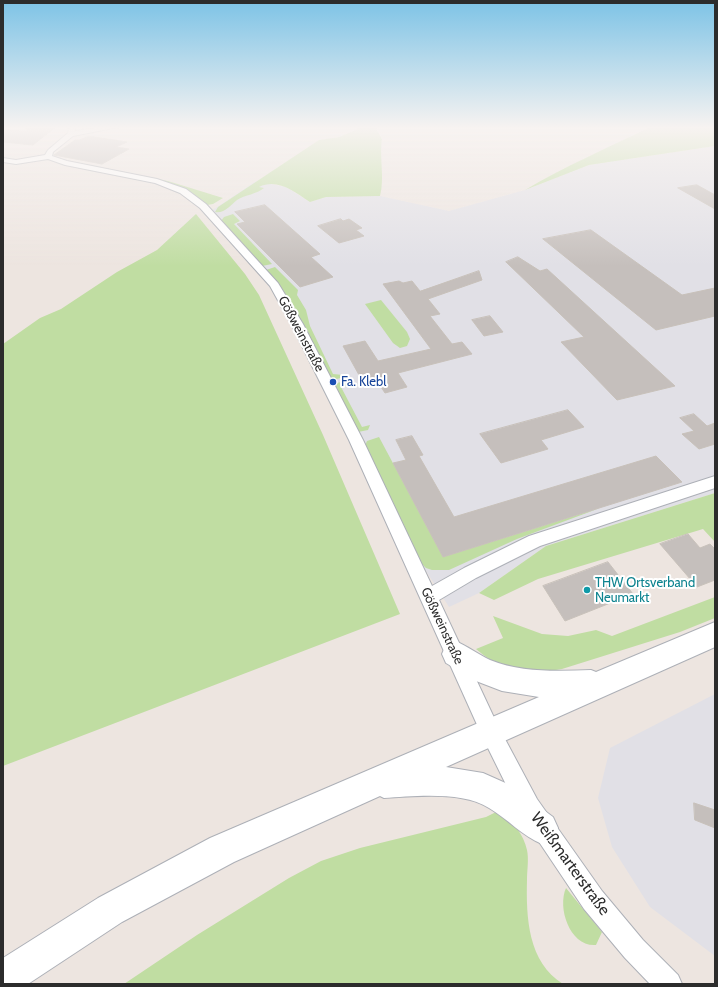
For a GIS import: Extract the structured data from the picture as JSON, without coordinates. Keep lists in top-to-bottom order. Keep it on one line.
{"streets":{"street":["Gößweinstraße","Weißmarterstraße"]},"crossings":[["Gößweinstraße","Weißmarterstraße"]],"places":["Fa. Klebl","THW Ortsverband Neumarkt"]}
